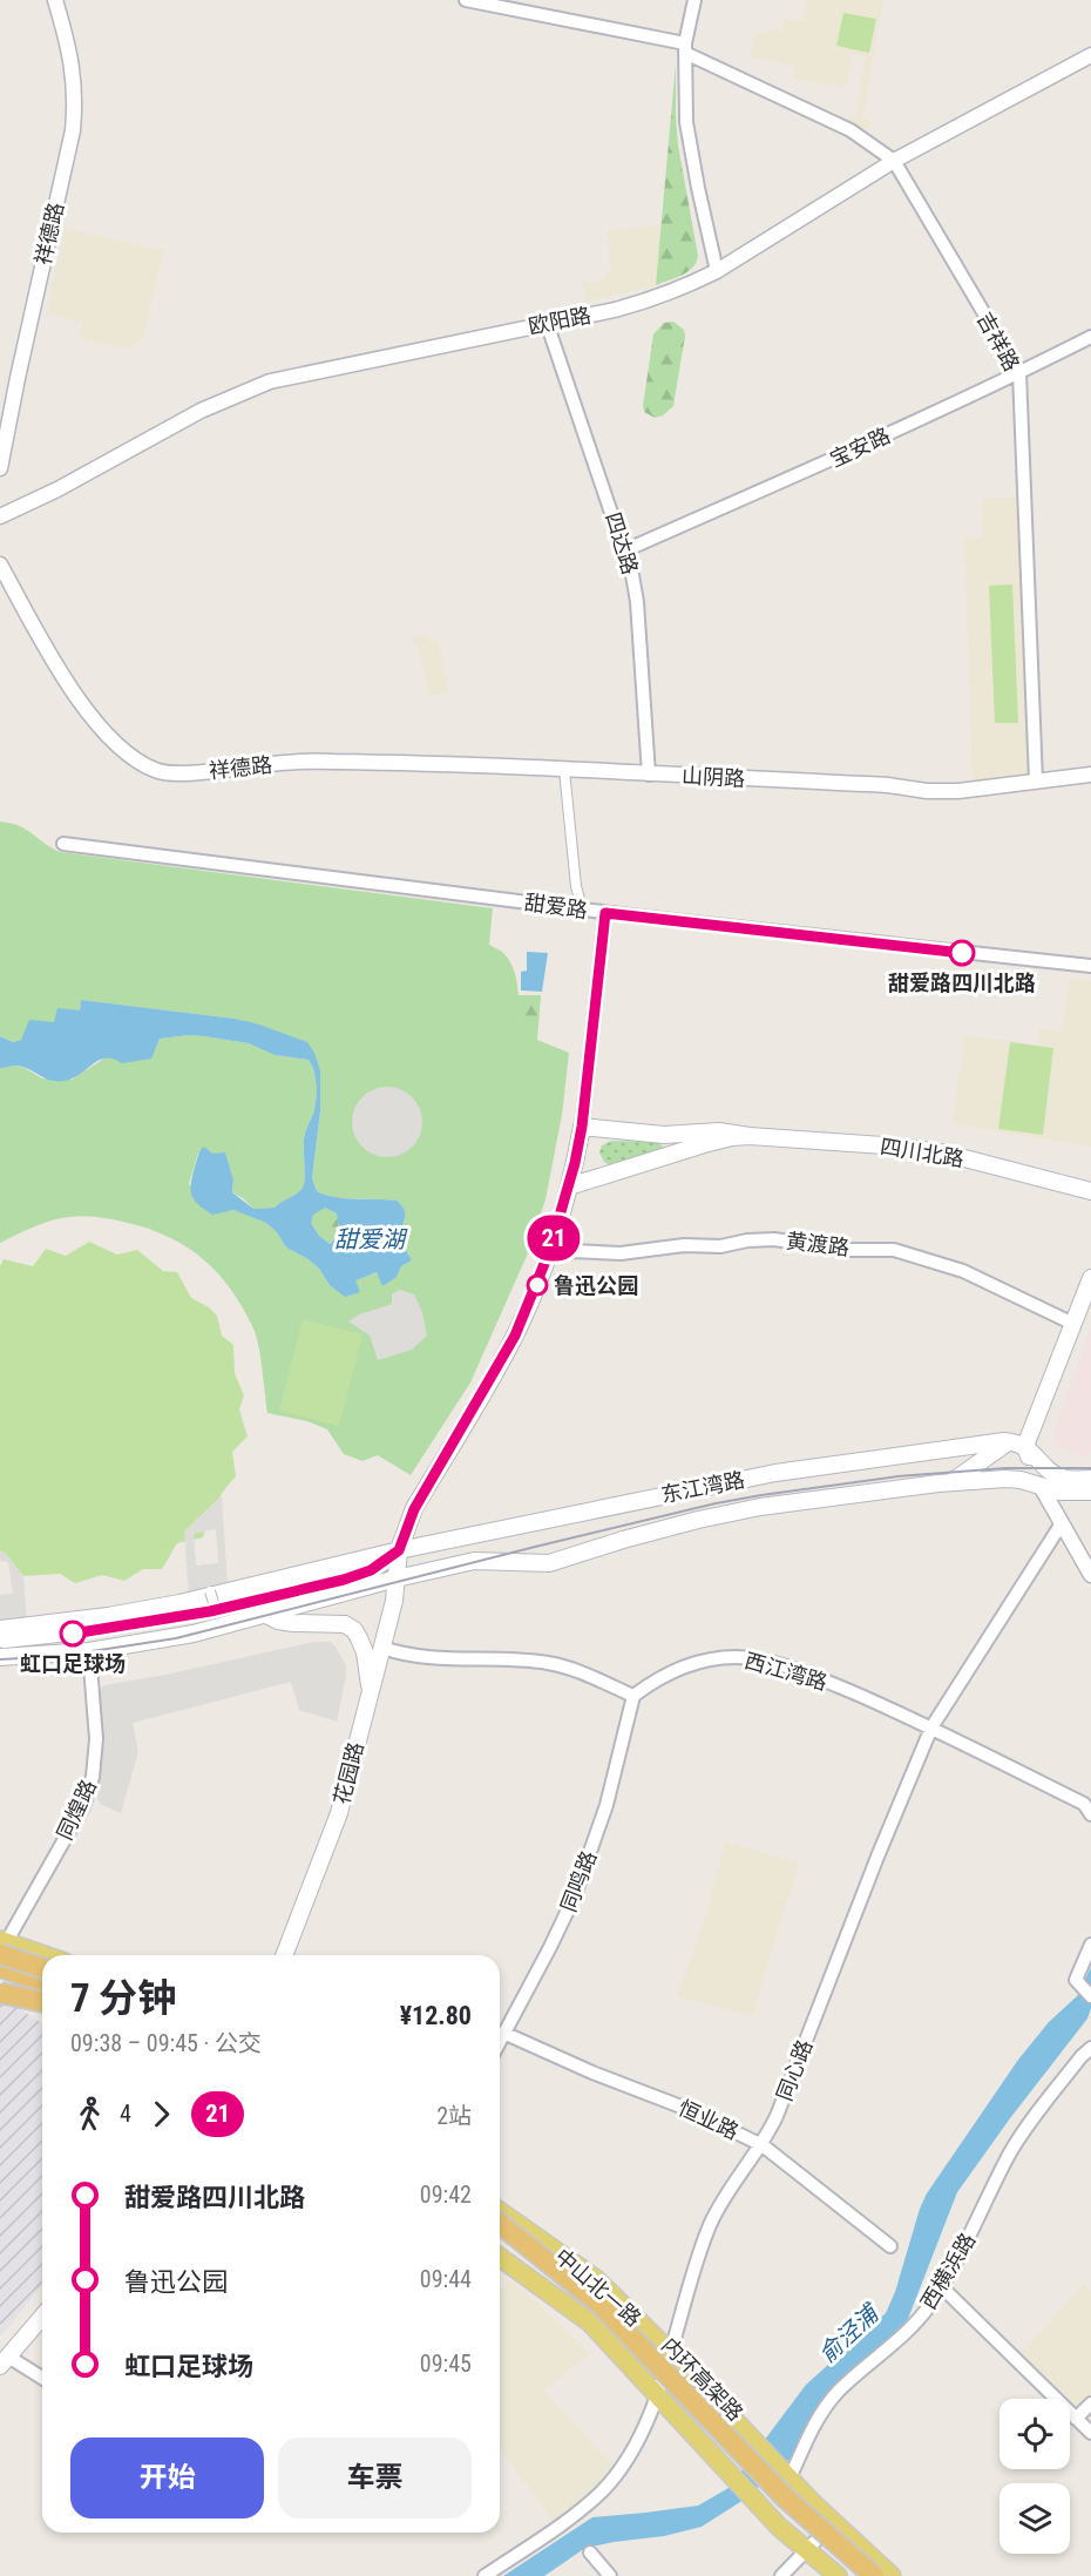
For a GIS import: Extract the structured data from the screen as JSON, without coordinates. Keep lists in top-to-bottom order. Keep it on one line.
{"streets":{"highway":["内环高架路"],"main road":["四川北路","东江湾路","花园路","中山北一路"],"street":["祥德路","欧阳路","吉祥路","宝安路","四达路","山阴路","甜爱路","黄渡路","西江湾路","同煌路","同鸣路","同心路","恒业路","西横浜路"]},"crossings":[["祥德路","山阴路"],["欧阳路","吉祥路"],["欧阳路","四达路"],["吉祥路","宝安路"],["吉祥路","山阴路"],["宝安路","四达路"],["四达路","山阴路"],["东江湾路","花园路"],["西江湾路","同鸣路"],["西江湾路","同心路"],["同鸣路","恒业路"],["同心路","恒业路"],["同心路","中山北一路"],["西横浜路","中山北一路"]],"water":["甜爱湖","俞泾浦"],"places":["甜爱路四川北路","鲁迅公园","虹口足球场"],"lines":["bus line 21"],"page":{"on_map":"21","heading":["7 分钟","09:38 – 09:45 · 公交","¥12.80"],"legs":["4","21","2站"],"list":[{"name":"甜爱路四川北路","value":"09:42"},{"name":"鲁迅公园","value":"09:44"},{"name":"虹口足球场","value":"09:45"}],"buttons":["开始","车票"]}}
